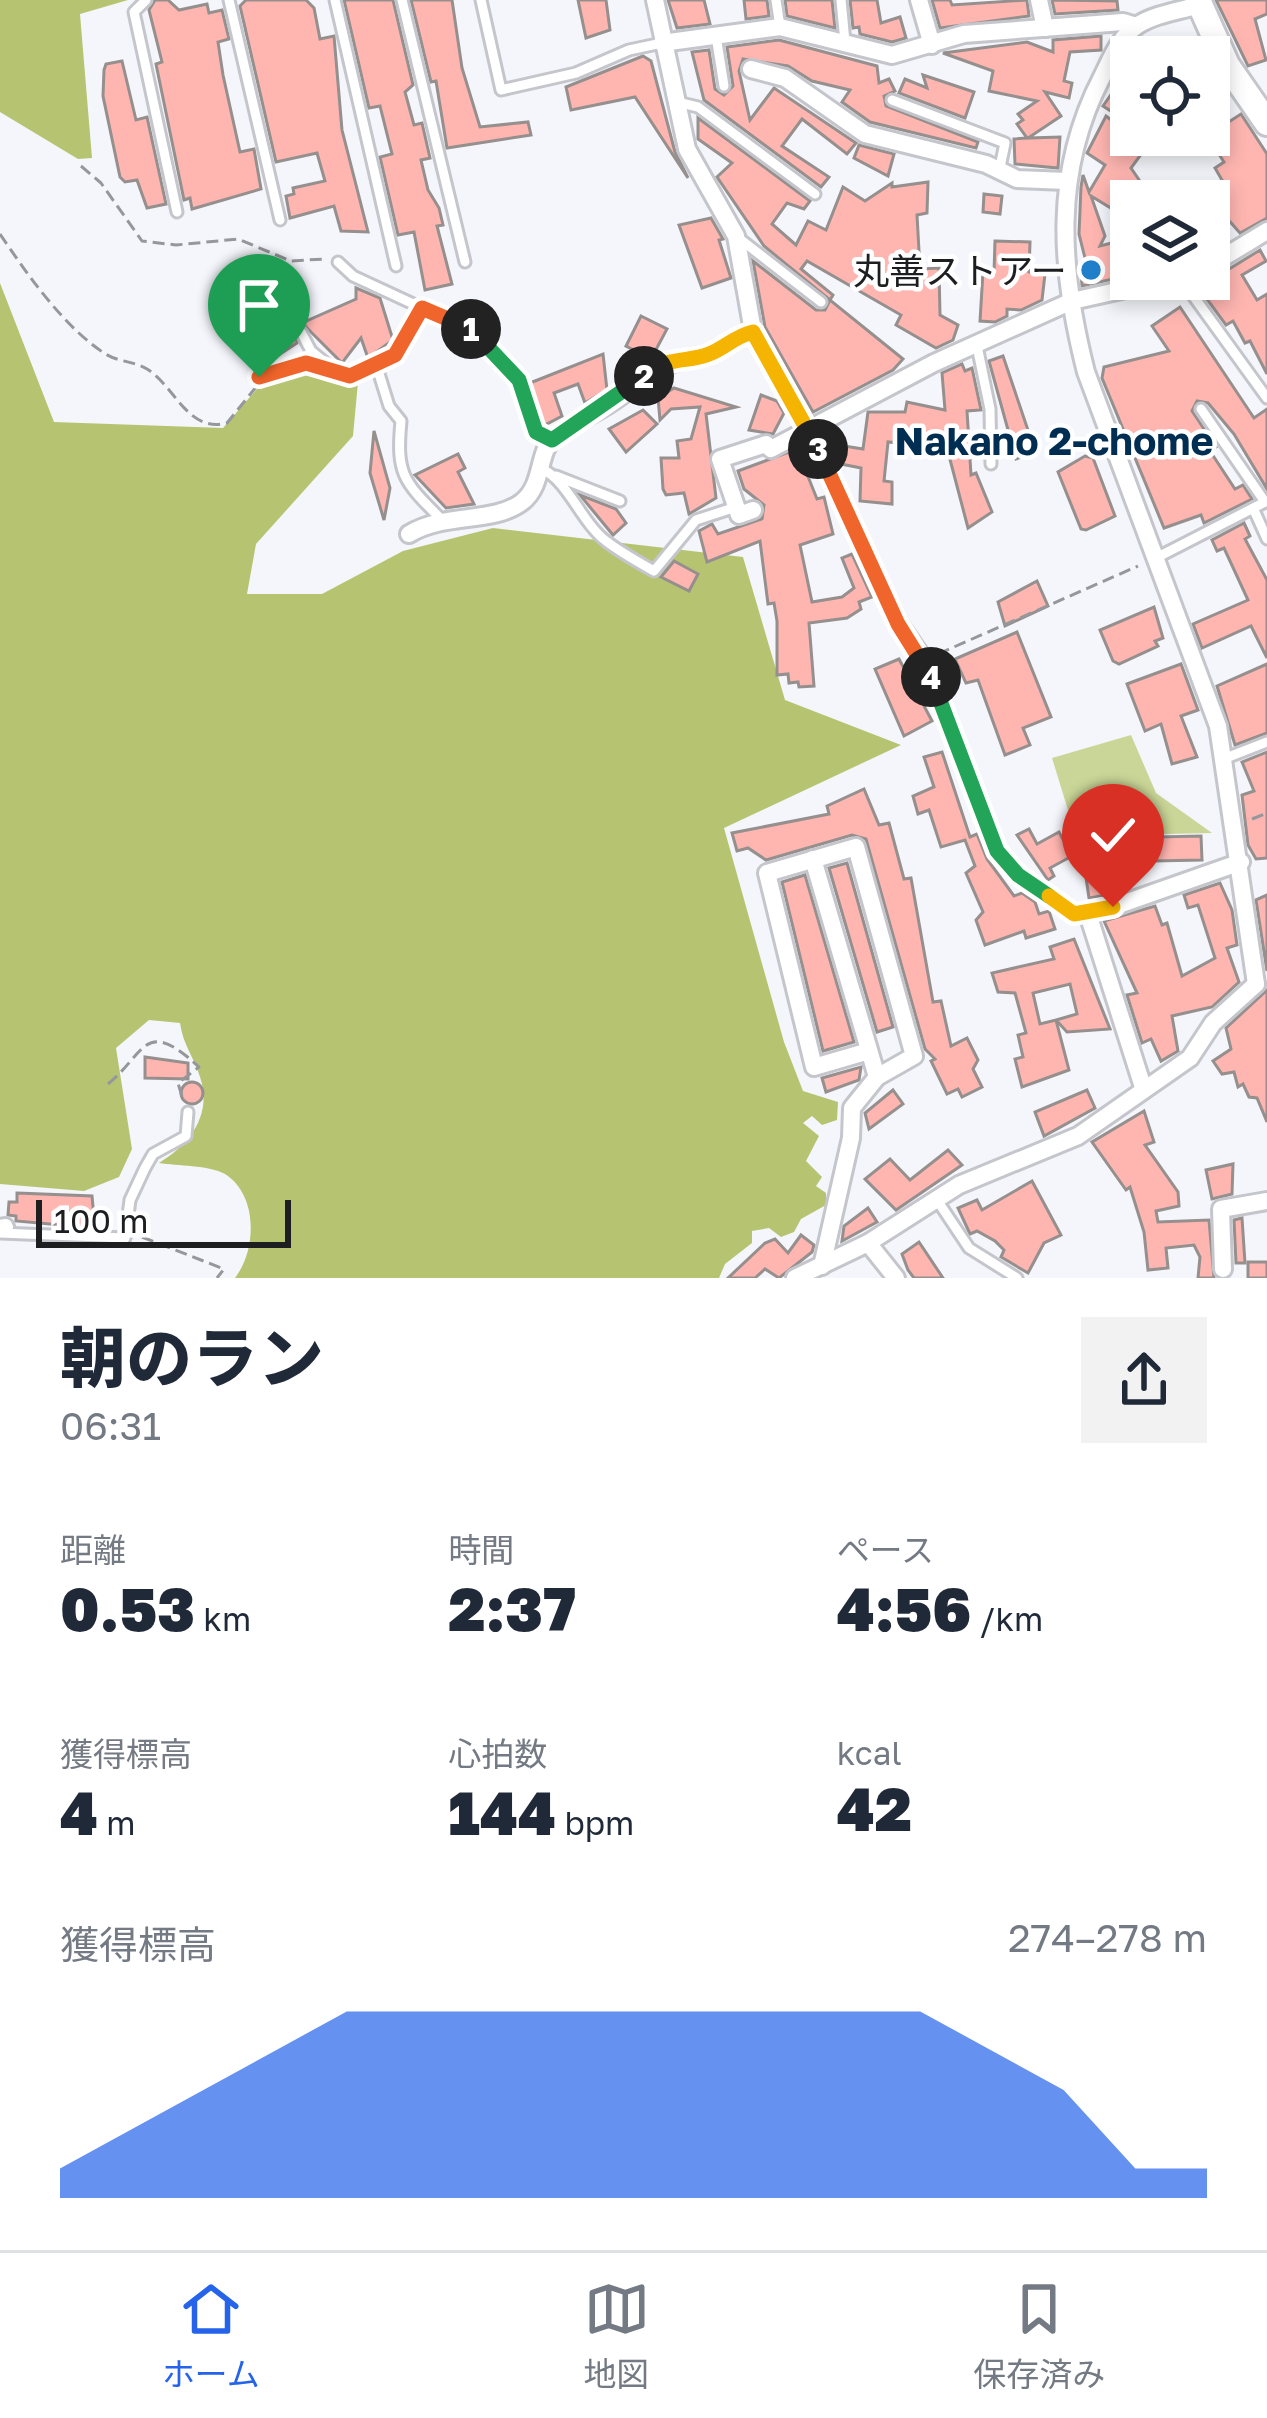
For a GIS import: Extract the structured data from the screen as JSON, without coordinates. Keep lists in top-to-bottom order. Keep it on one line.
{"districts":["Nakano 2-chome"],"places":["丸善ストアー"],"scale_bar":"100 m","page":{"pins":["1","2","3","4"],"scale":"100 m","heading":["朝のラン","06:31"],"stats":[["距離","0.53 km"],["時間","2:37"],["ペース","4:56 /km"],["獲得標高","4 m"],["心拍数","144 bpm"],["kcal","42"]],"chart":["獲得標高","274–278 m"],"tabs":["ホーム","地図","保存済み"]}}
